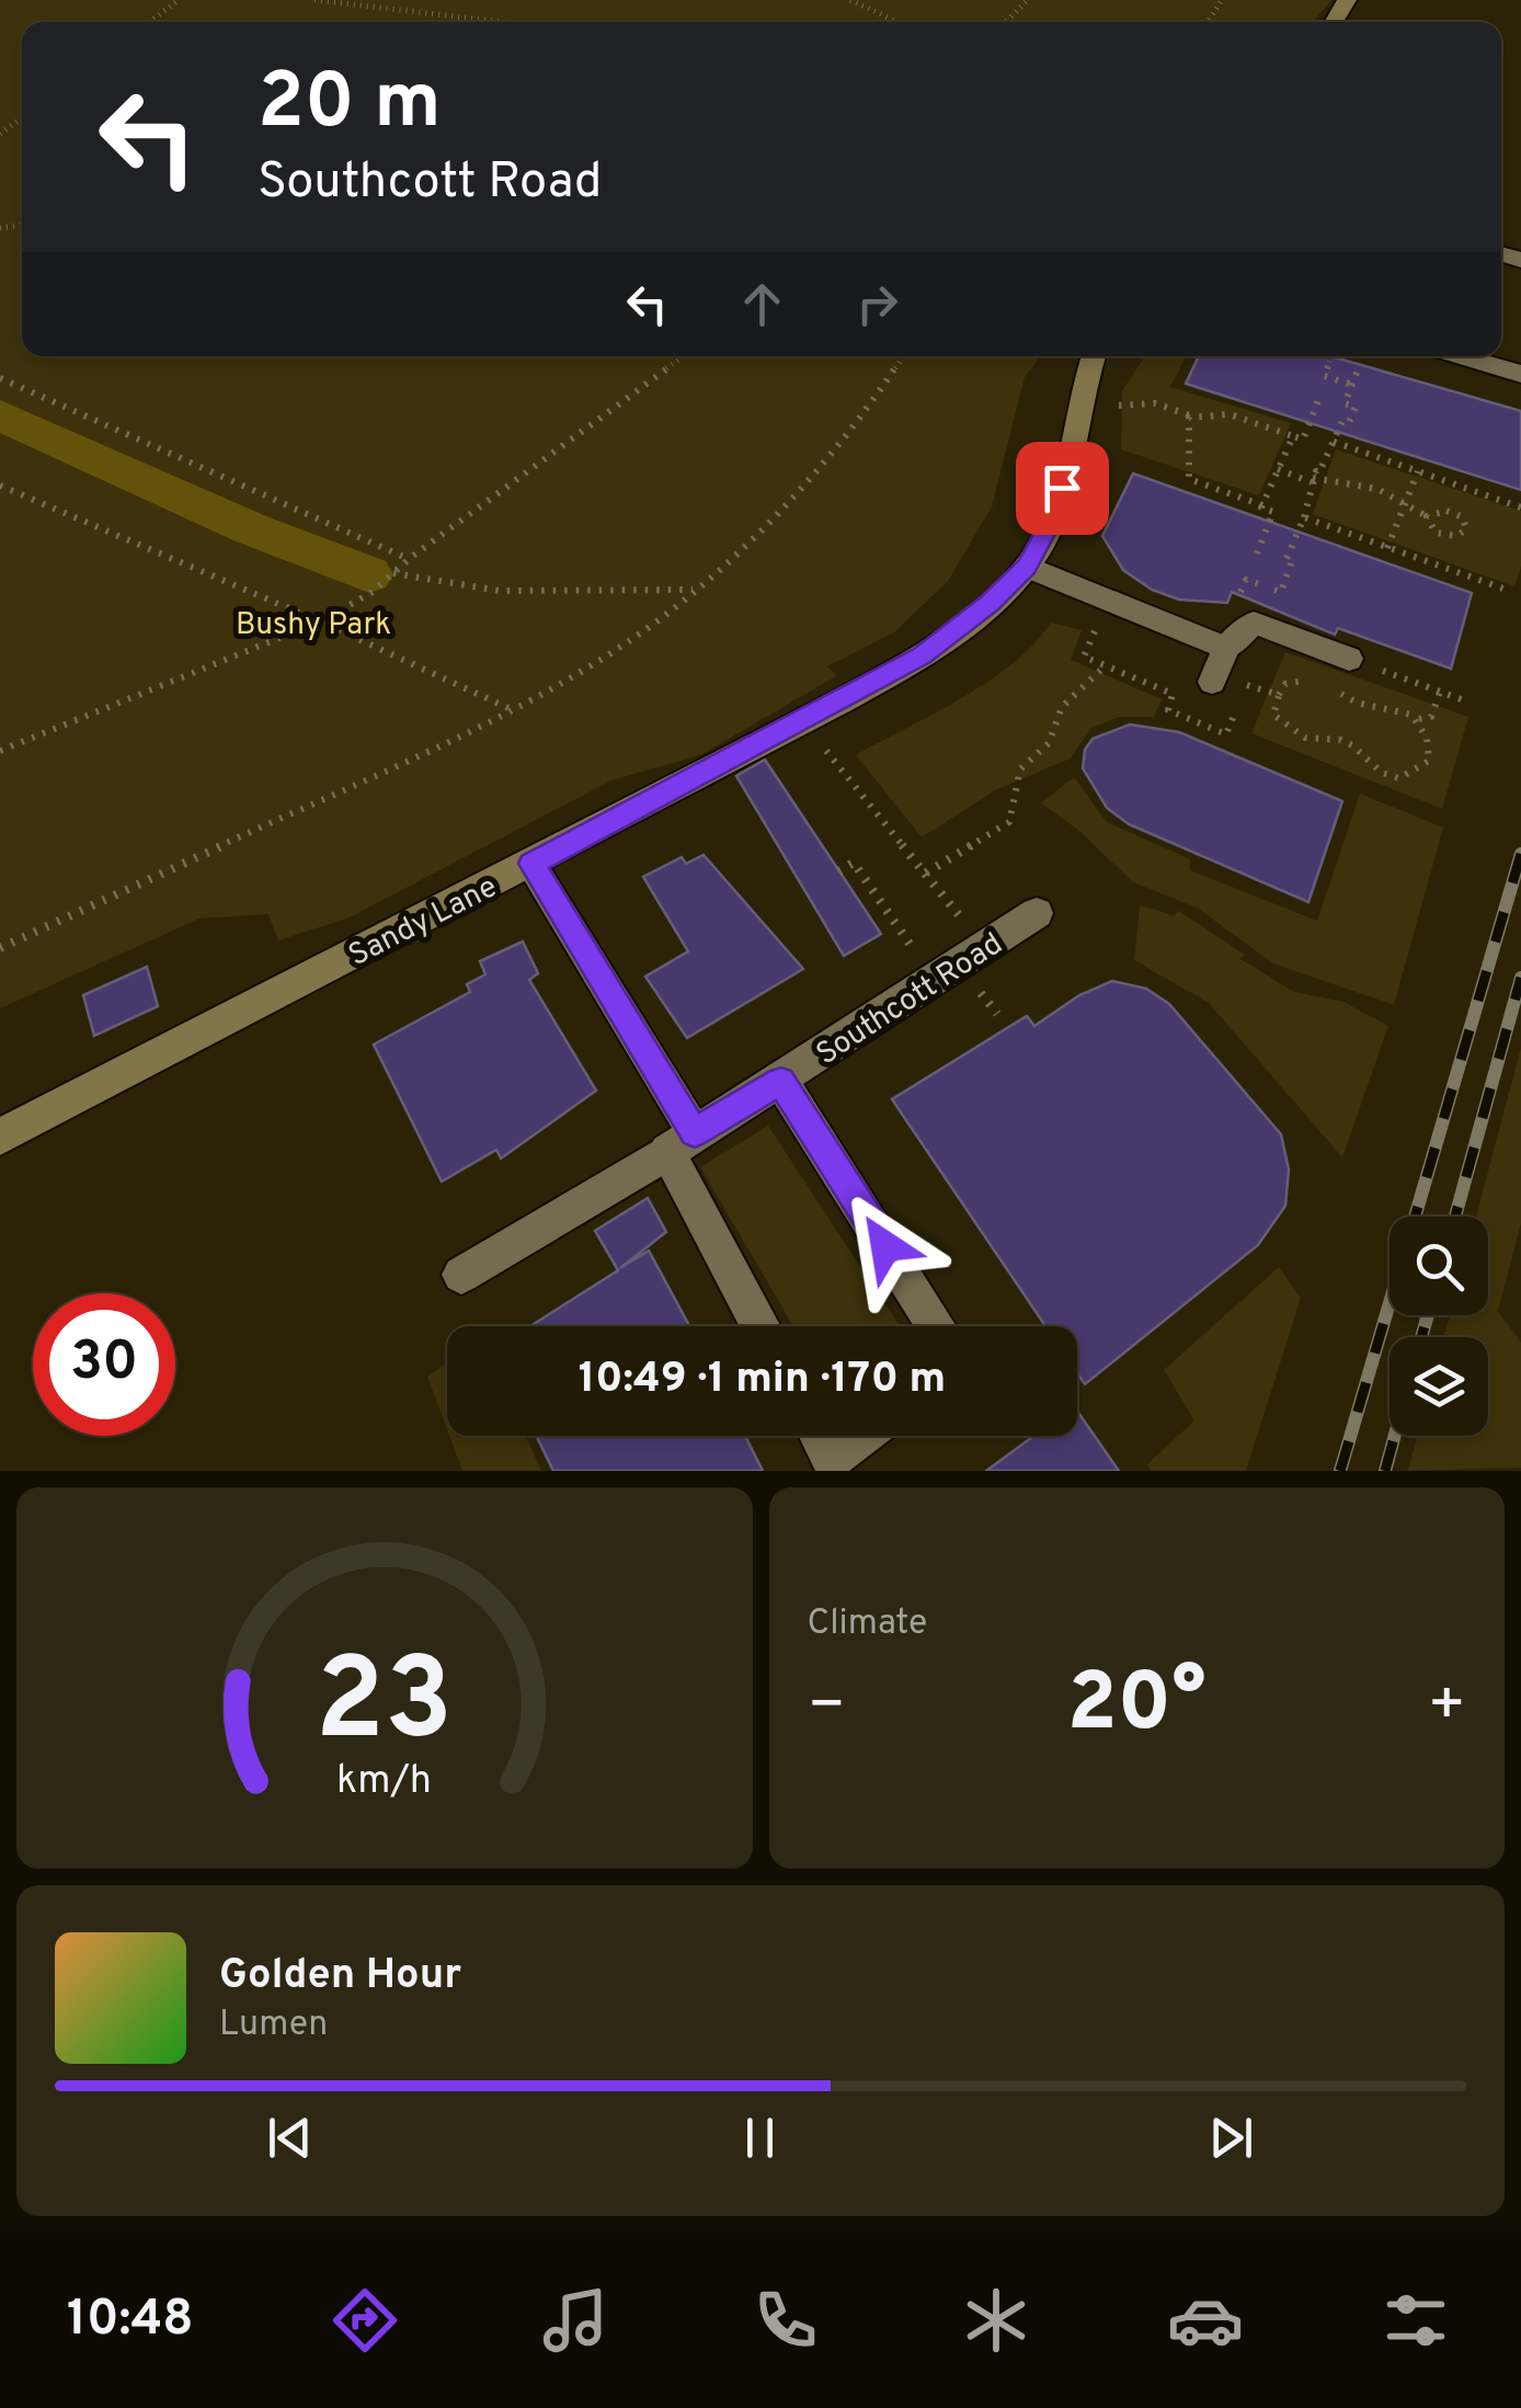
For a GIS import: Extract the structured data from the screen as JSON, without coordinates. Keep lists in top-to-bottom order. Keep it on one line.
{"streets":{"main road":["Sandy Lane"],"street":["Southcott Road"]},"parks":["Bushy Park"],"page":{"turn":["20 m","Southcott Road"],"limit":"30","trip":"10:49 · 1 min · 170 m","tile":"Climate","heat":["−","20°","+"],"song":["Golden Hour","Lumen"],"tabs":"10:48","gauge":["23","km/h"]}}
